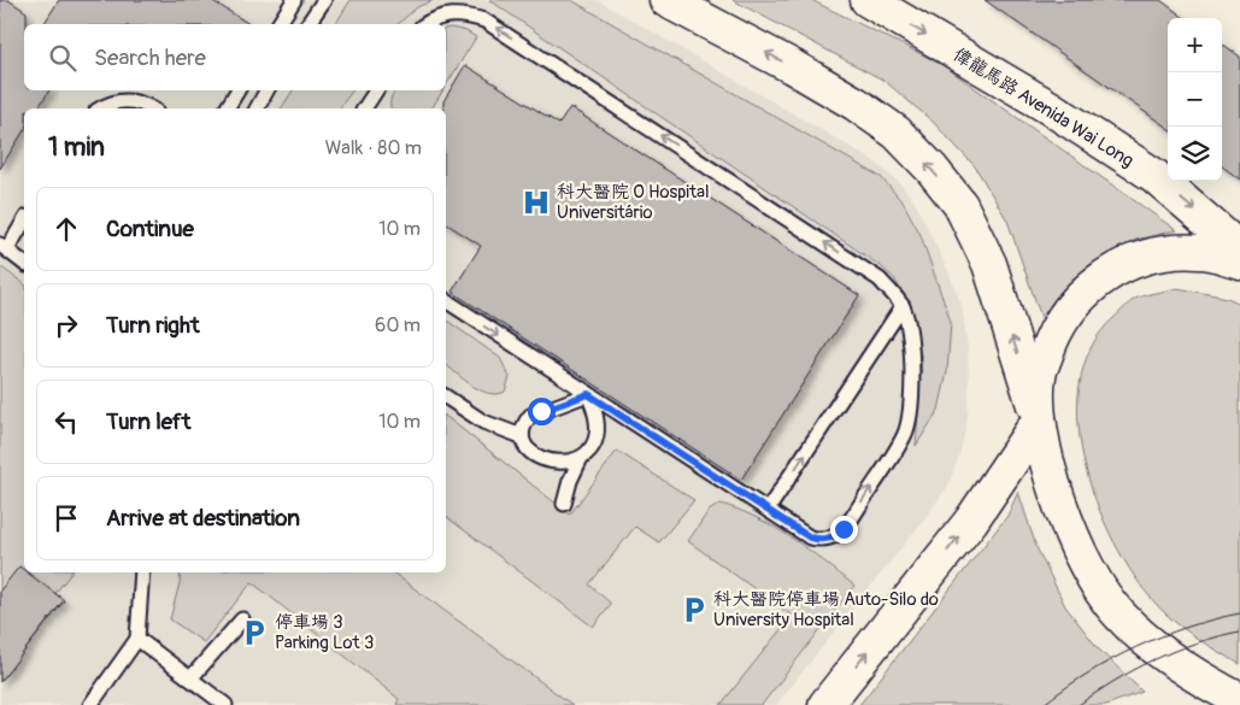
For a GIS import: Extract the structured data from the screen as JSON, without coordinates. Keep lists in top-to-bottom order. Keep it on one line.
{"streets":{"main road":["偉龍馬路 Avenida Wai Long"]},"places":{"hospital":["科大醫院 O Hospital Universitário"],"parking":["科大醫院停車場 Auto-Silo do University Hospital","停車場 3 Parking Lot 3"]},"page":{"map_buttons":["+","−"],"search":"Search here","heading":["1 min","Walk · 80 m"],"list":[["Continue","10 m"],["Turn right","60 m"],["Turn left","10 m"],"Arrive at destination"]}}
